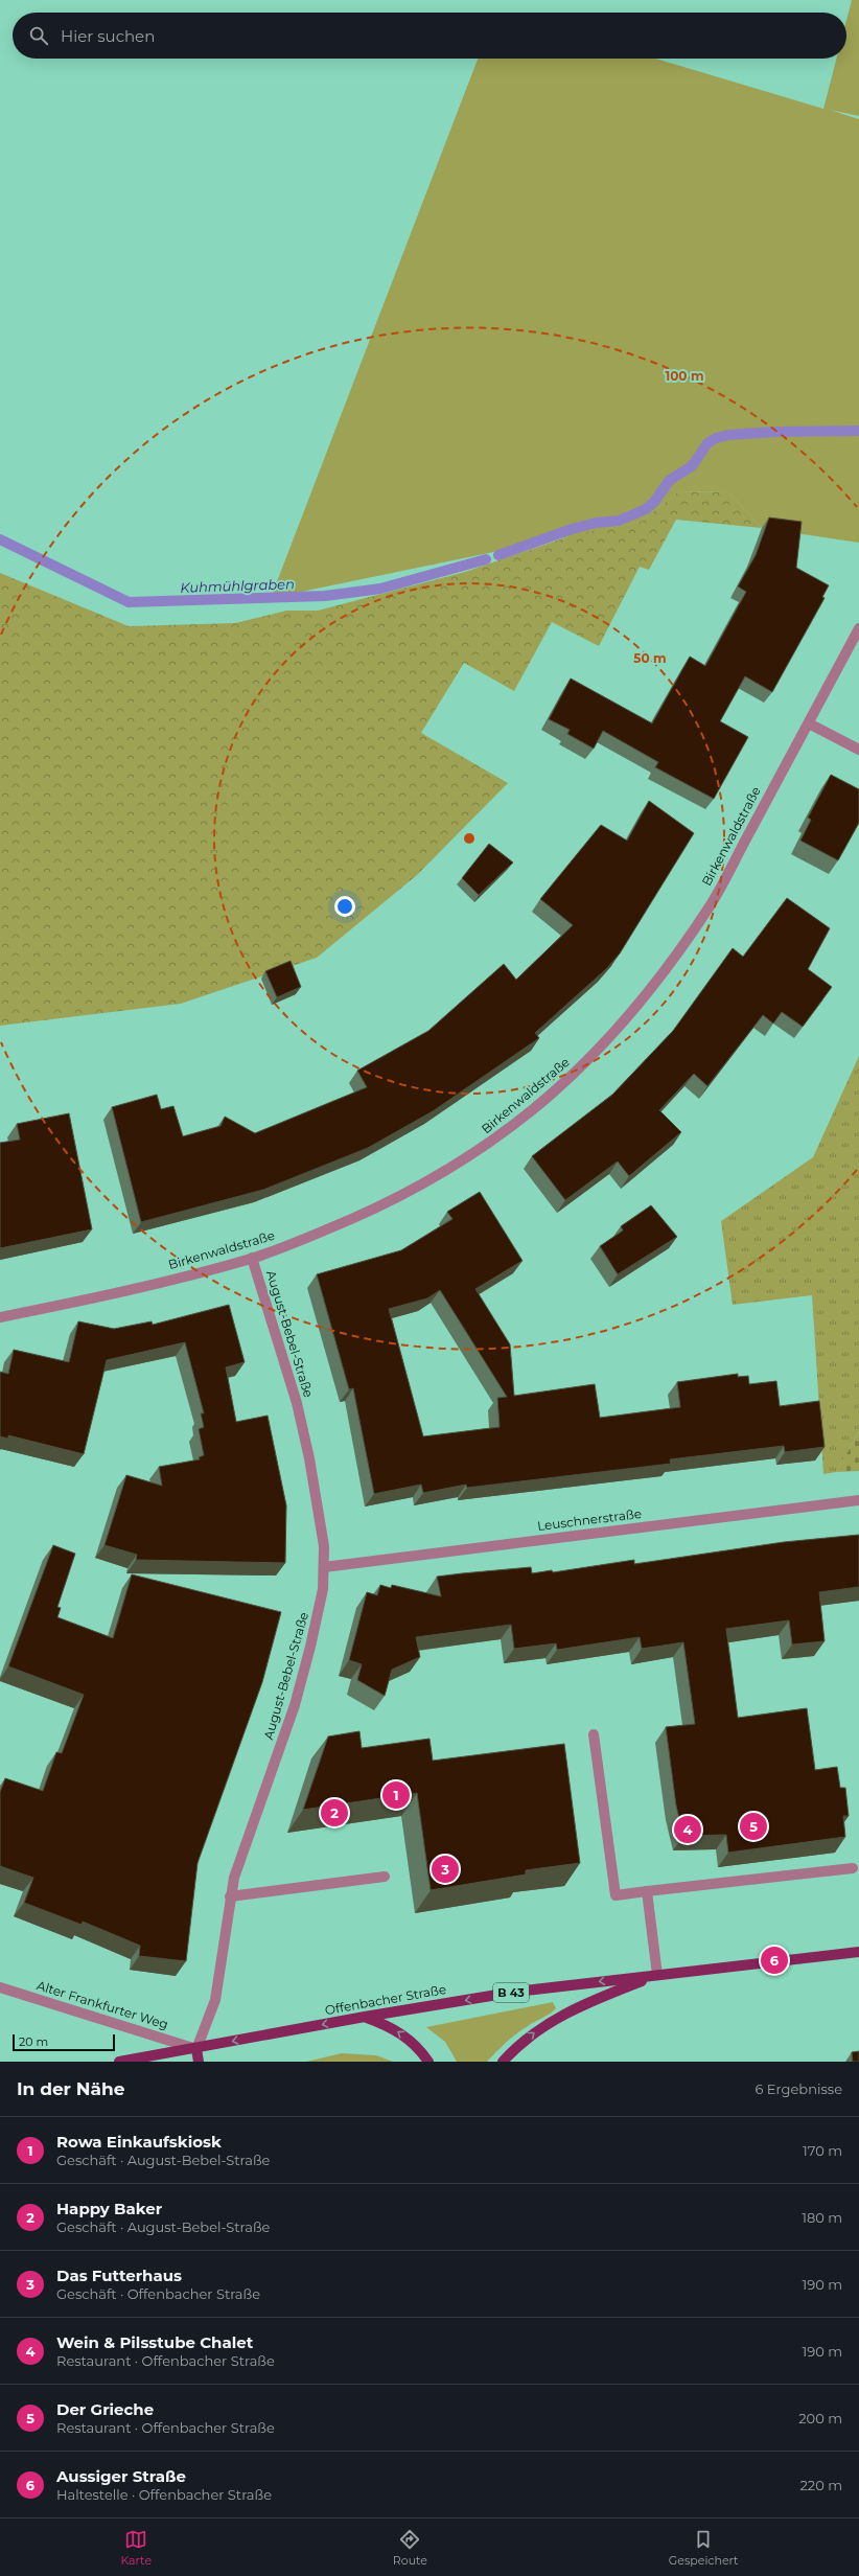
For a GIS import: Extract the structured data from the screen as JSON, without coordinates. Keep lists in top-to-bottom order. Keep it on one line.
{"streets":{"main road":["B 43","Offenbacher Straße"],"street":["Birkenwaldstraße","August-Bebel-Straße","Leuschnerstraße","Alter Frankfurter Weg"]},"crossings":[["Birkenwaldstraße","August-Bebel-Straße"],["August-Bebel-Straße","Leuschnerstraße"],["August-Bebel-Straße","Offenbacher Straße"],["August-Bebel-Straße","Alter Frankfurter Weg"],["Offenbacher Straße","Alter Frankfurter Weg"]],"water":["Kuhmühlgraben"],"scale_bar":"20 m","page":{"search":"Hier suchen","pins":["1","2","5","4","3","6"],"scale":"20 m","heading":["In der Nähe","6 Ergebnisse"],"list":[{"mark":"1","name":"Rowa Einkaufskiosk","note":"Geschäft · August-Bebel-Straße","value":"170 m"},{"mark":"2","name":"Happy Baker","note":"Geschäft · August-Bebel-Straße","value":"180 m"},{"mark":"3","name":"Das Futterhaus","note":"Geschäft · Offenbacher Straße","value":"190 m"},{"mark":"4","name":"Wein & Pilsstube Chalet","note":"Restaurant · Offenbacher Straße","value":"190 m"},{"mark":"5","name":"Der Grieche","note":"Restaurant · Offenbacher Straße","value":"200 m"},{"mark":"6","name":"Aussiger Straße","note":"Haltestelle · Offenbacher Straße","value":"220 m"}],"nav":["Karte","Route","Gespeichert"]},"rings":["100 m","50 m"]}
